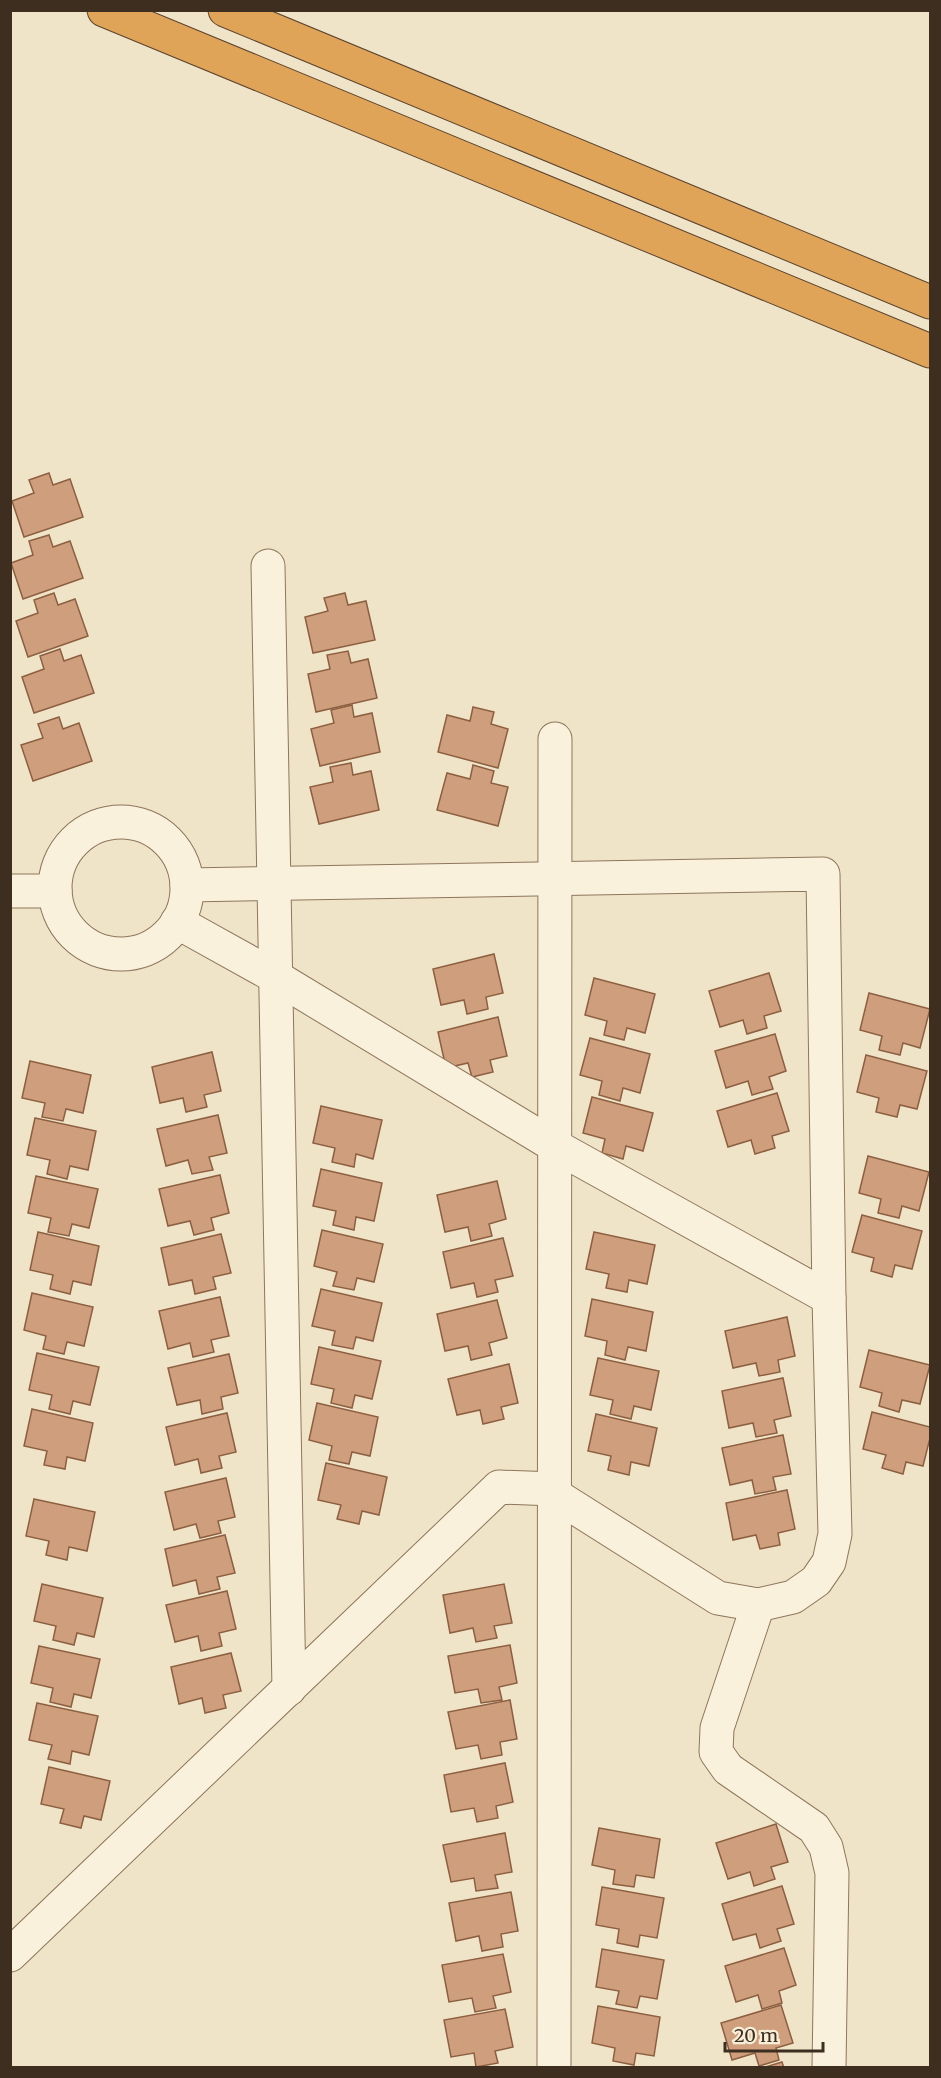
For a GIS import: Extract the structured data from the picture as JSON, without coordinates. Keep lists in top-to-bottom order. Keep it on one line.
{"scale_bar":"20 m"}
